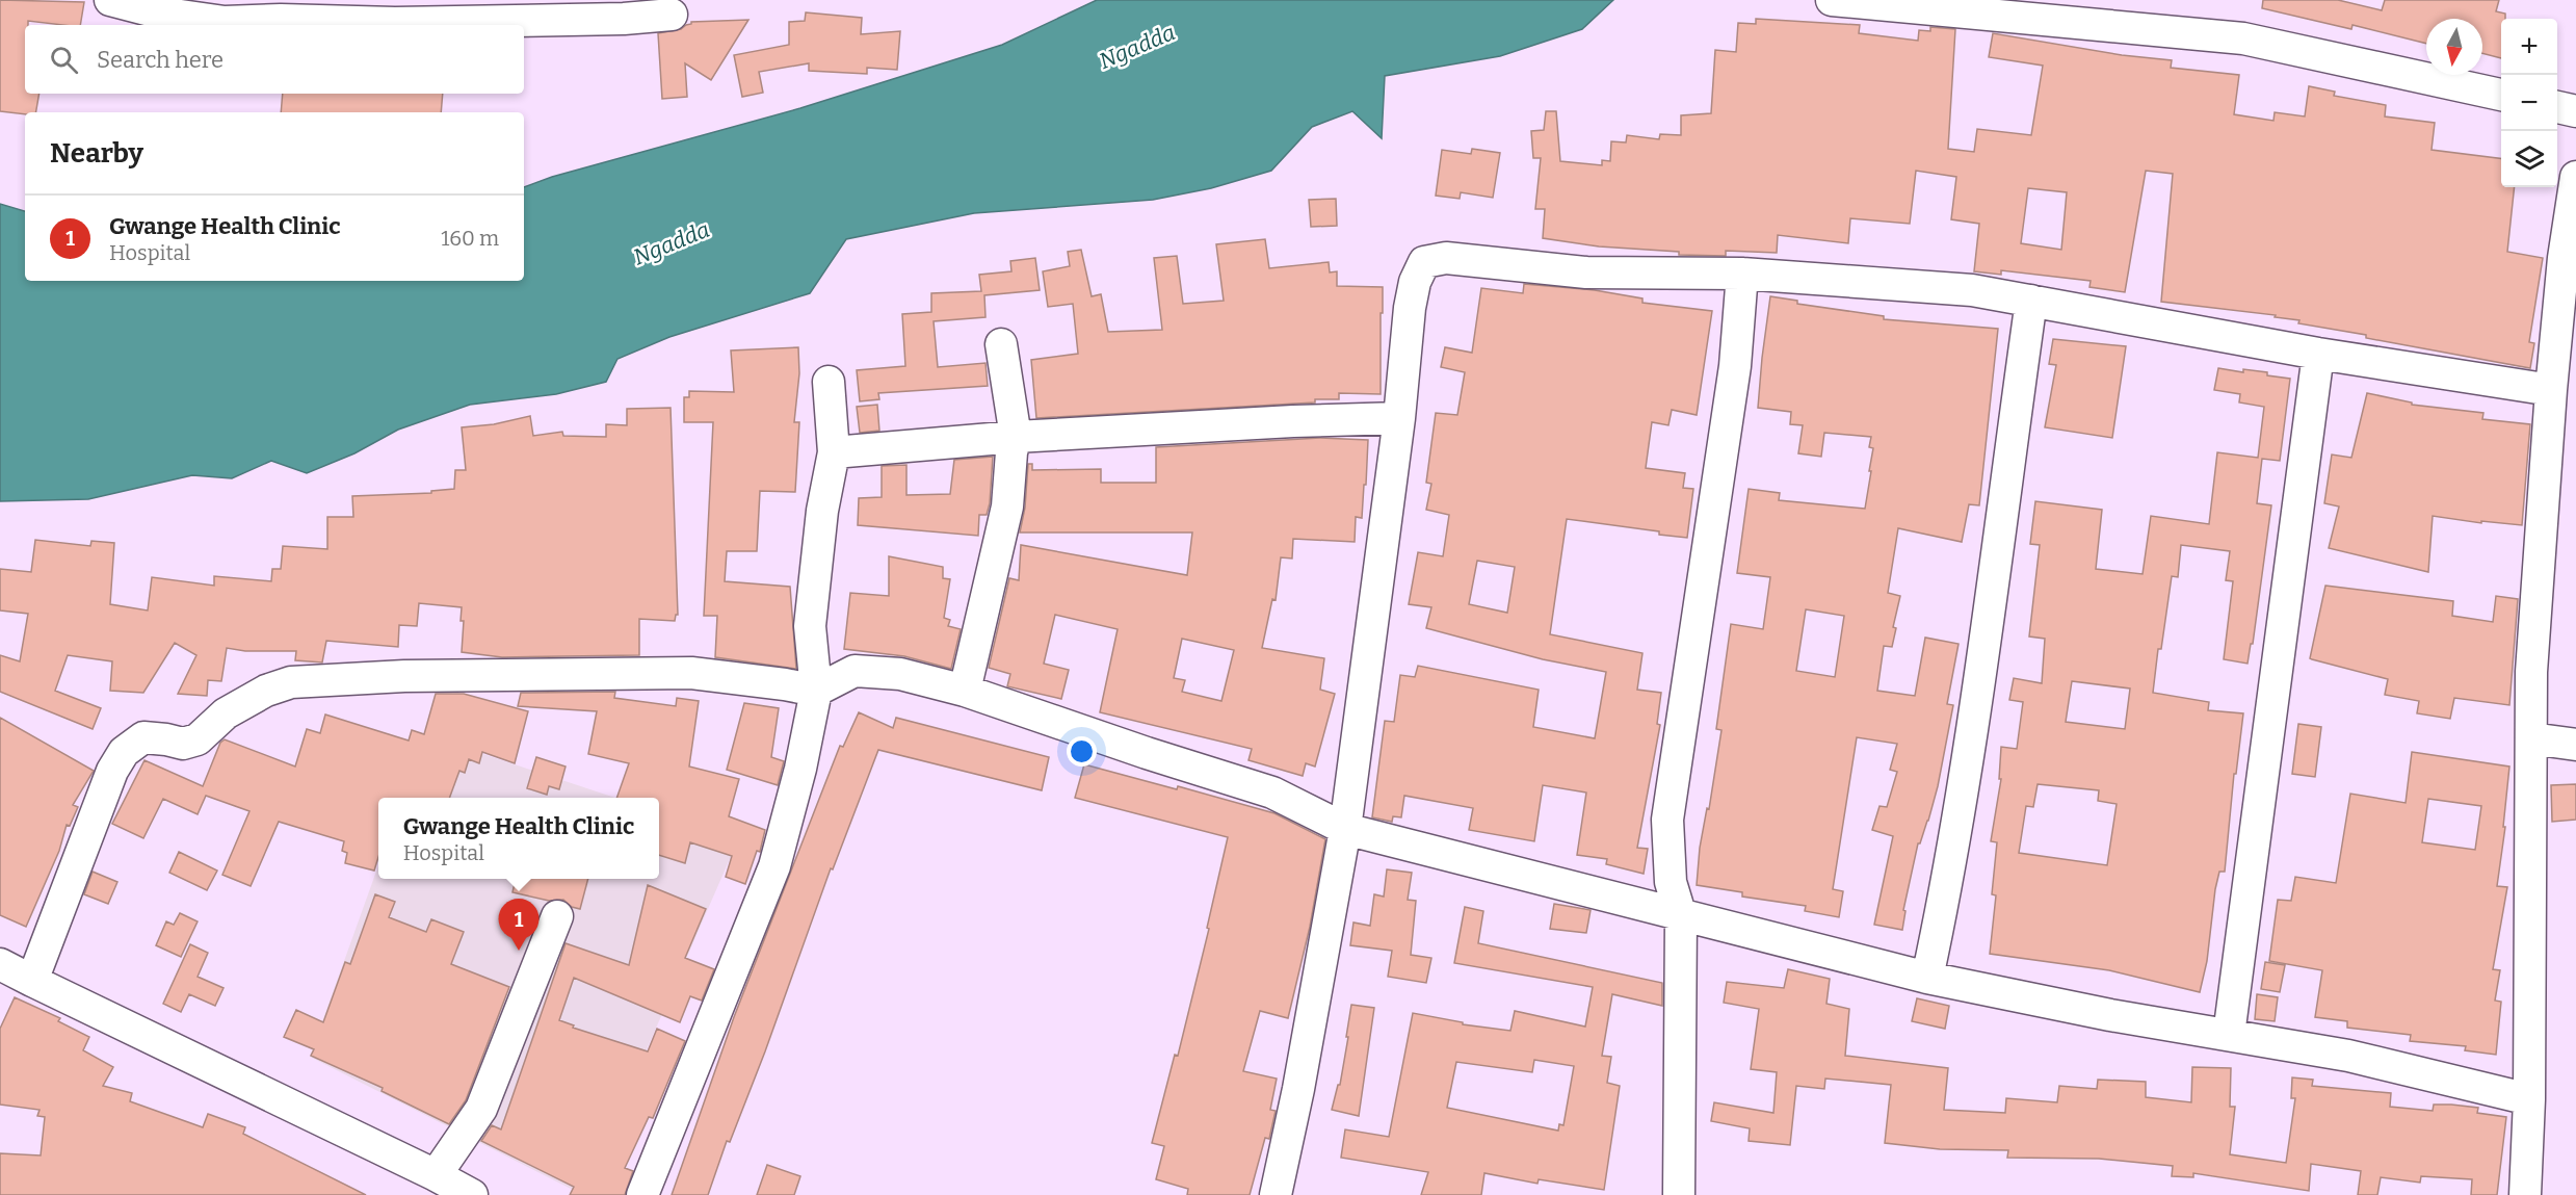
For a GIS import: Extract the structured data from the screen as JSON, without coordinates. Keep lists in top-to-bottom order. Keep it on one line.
{"water":["Ngadda"],"north":"bottom","page":{"map_buttons":["+","−"],"search":"Search here","heading":"Nearby","list":[{"mark":"1","name":"Gwange Health Clinic","note":"Hospital","value":"160 m"}],"popup":["Gwange Health Clinic","Hospital"],"pins":"1"}}
